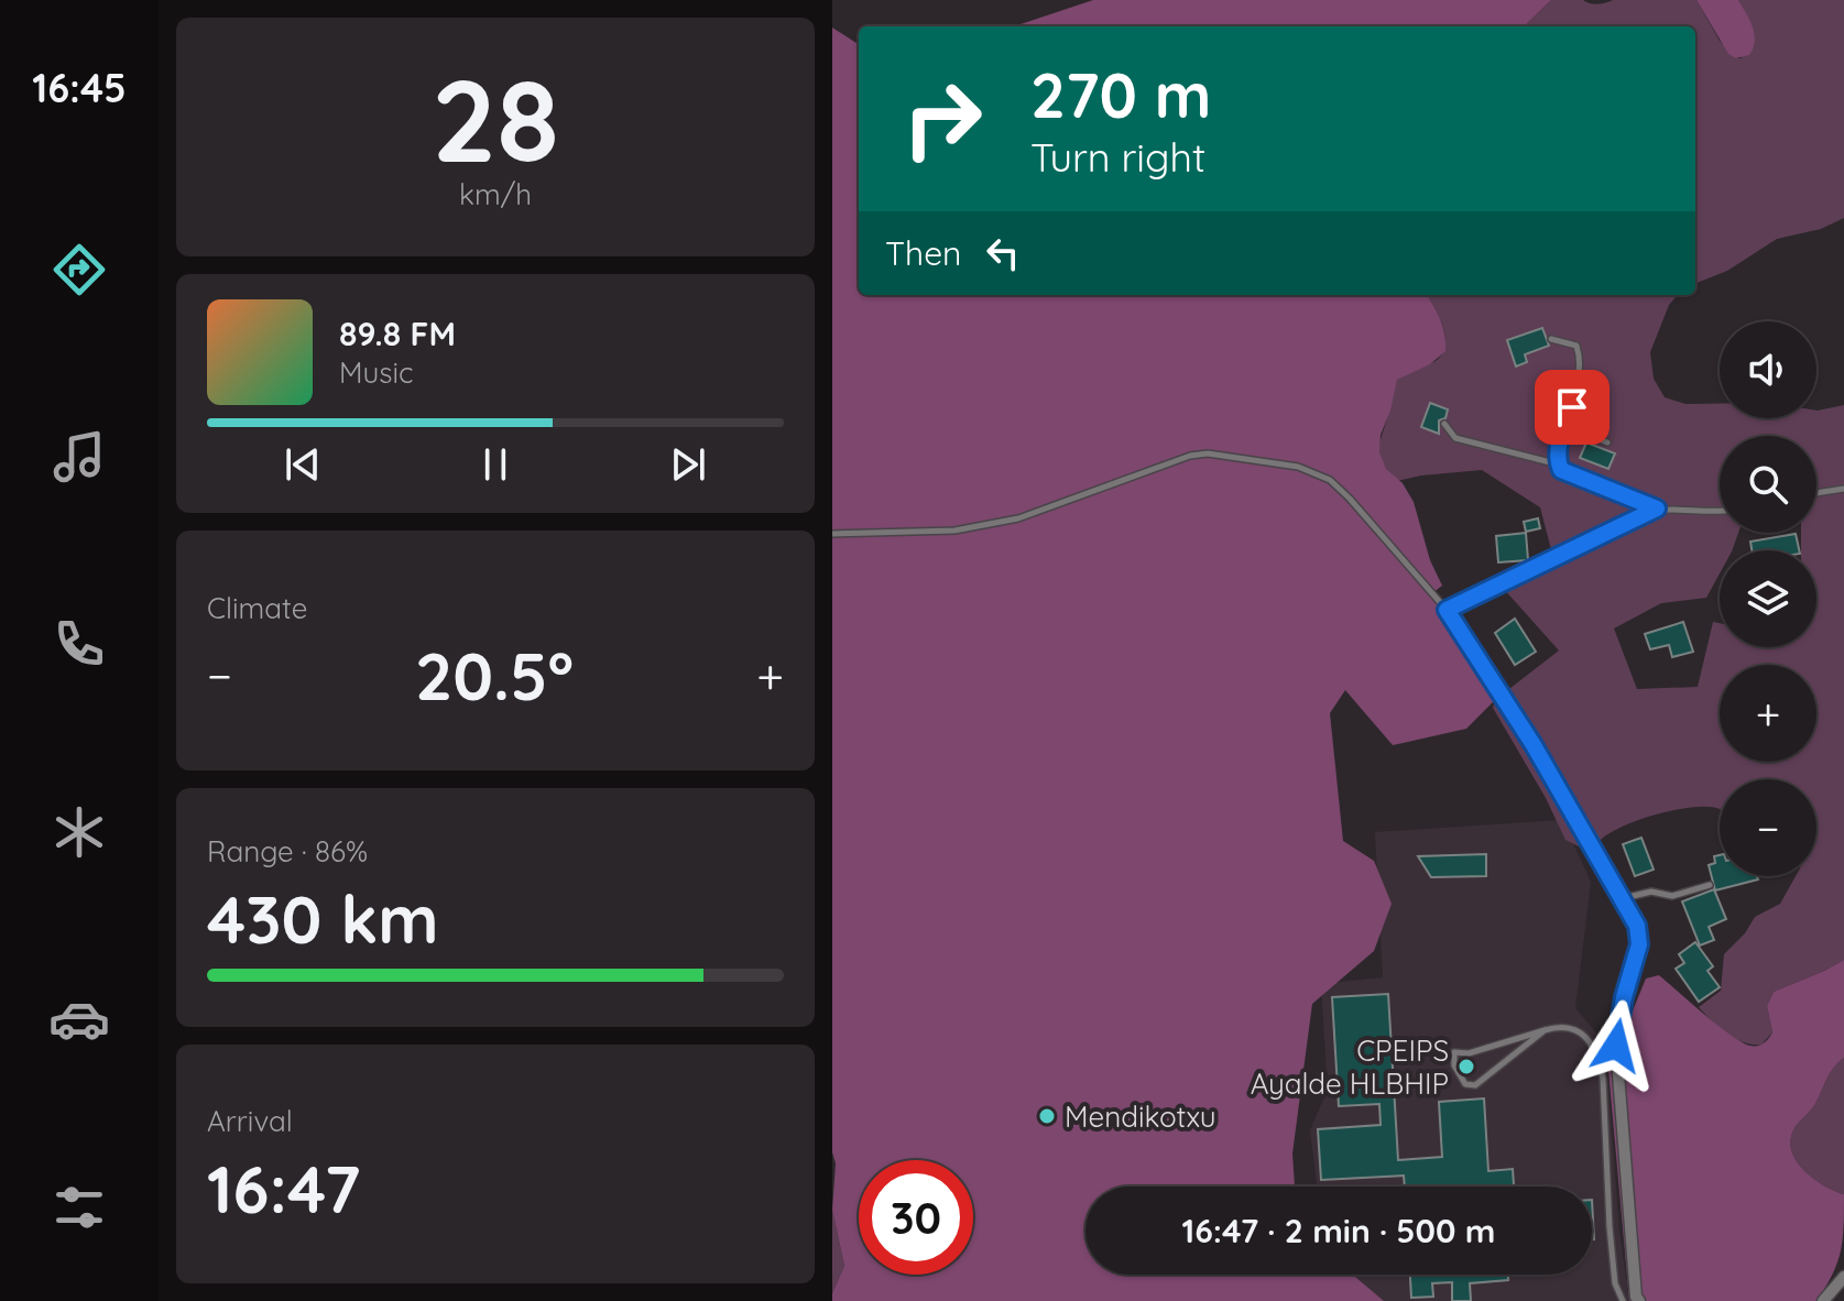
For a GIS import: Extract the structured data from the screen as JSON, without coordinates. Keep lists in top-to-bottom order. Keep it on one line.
{"places":["CPEIPS Ayalde HLBHIP","Mendikotxu"],"page":{"tabs":"16:45","tile":[["28","km/h"],"Climate",["Range · 86%","430 km"],["Arrival","16:47"]],"turn":["270 m","Turn right"],"then":"Then","song":["89.8 FM","Music"],"map_buttons":["+","−"],"heat":["−","20.5°","+"],"limit":"30","trip":"16:47 · 2 min · 500 m"}}
